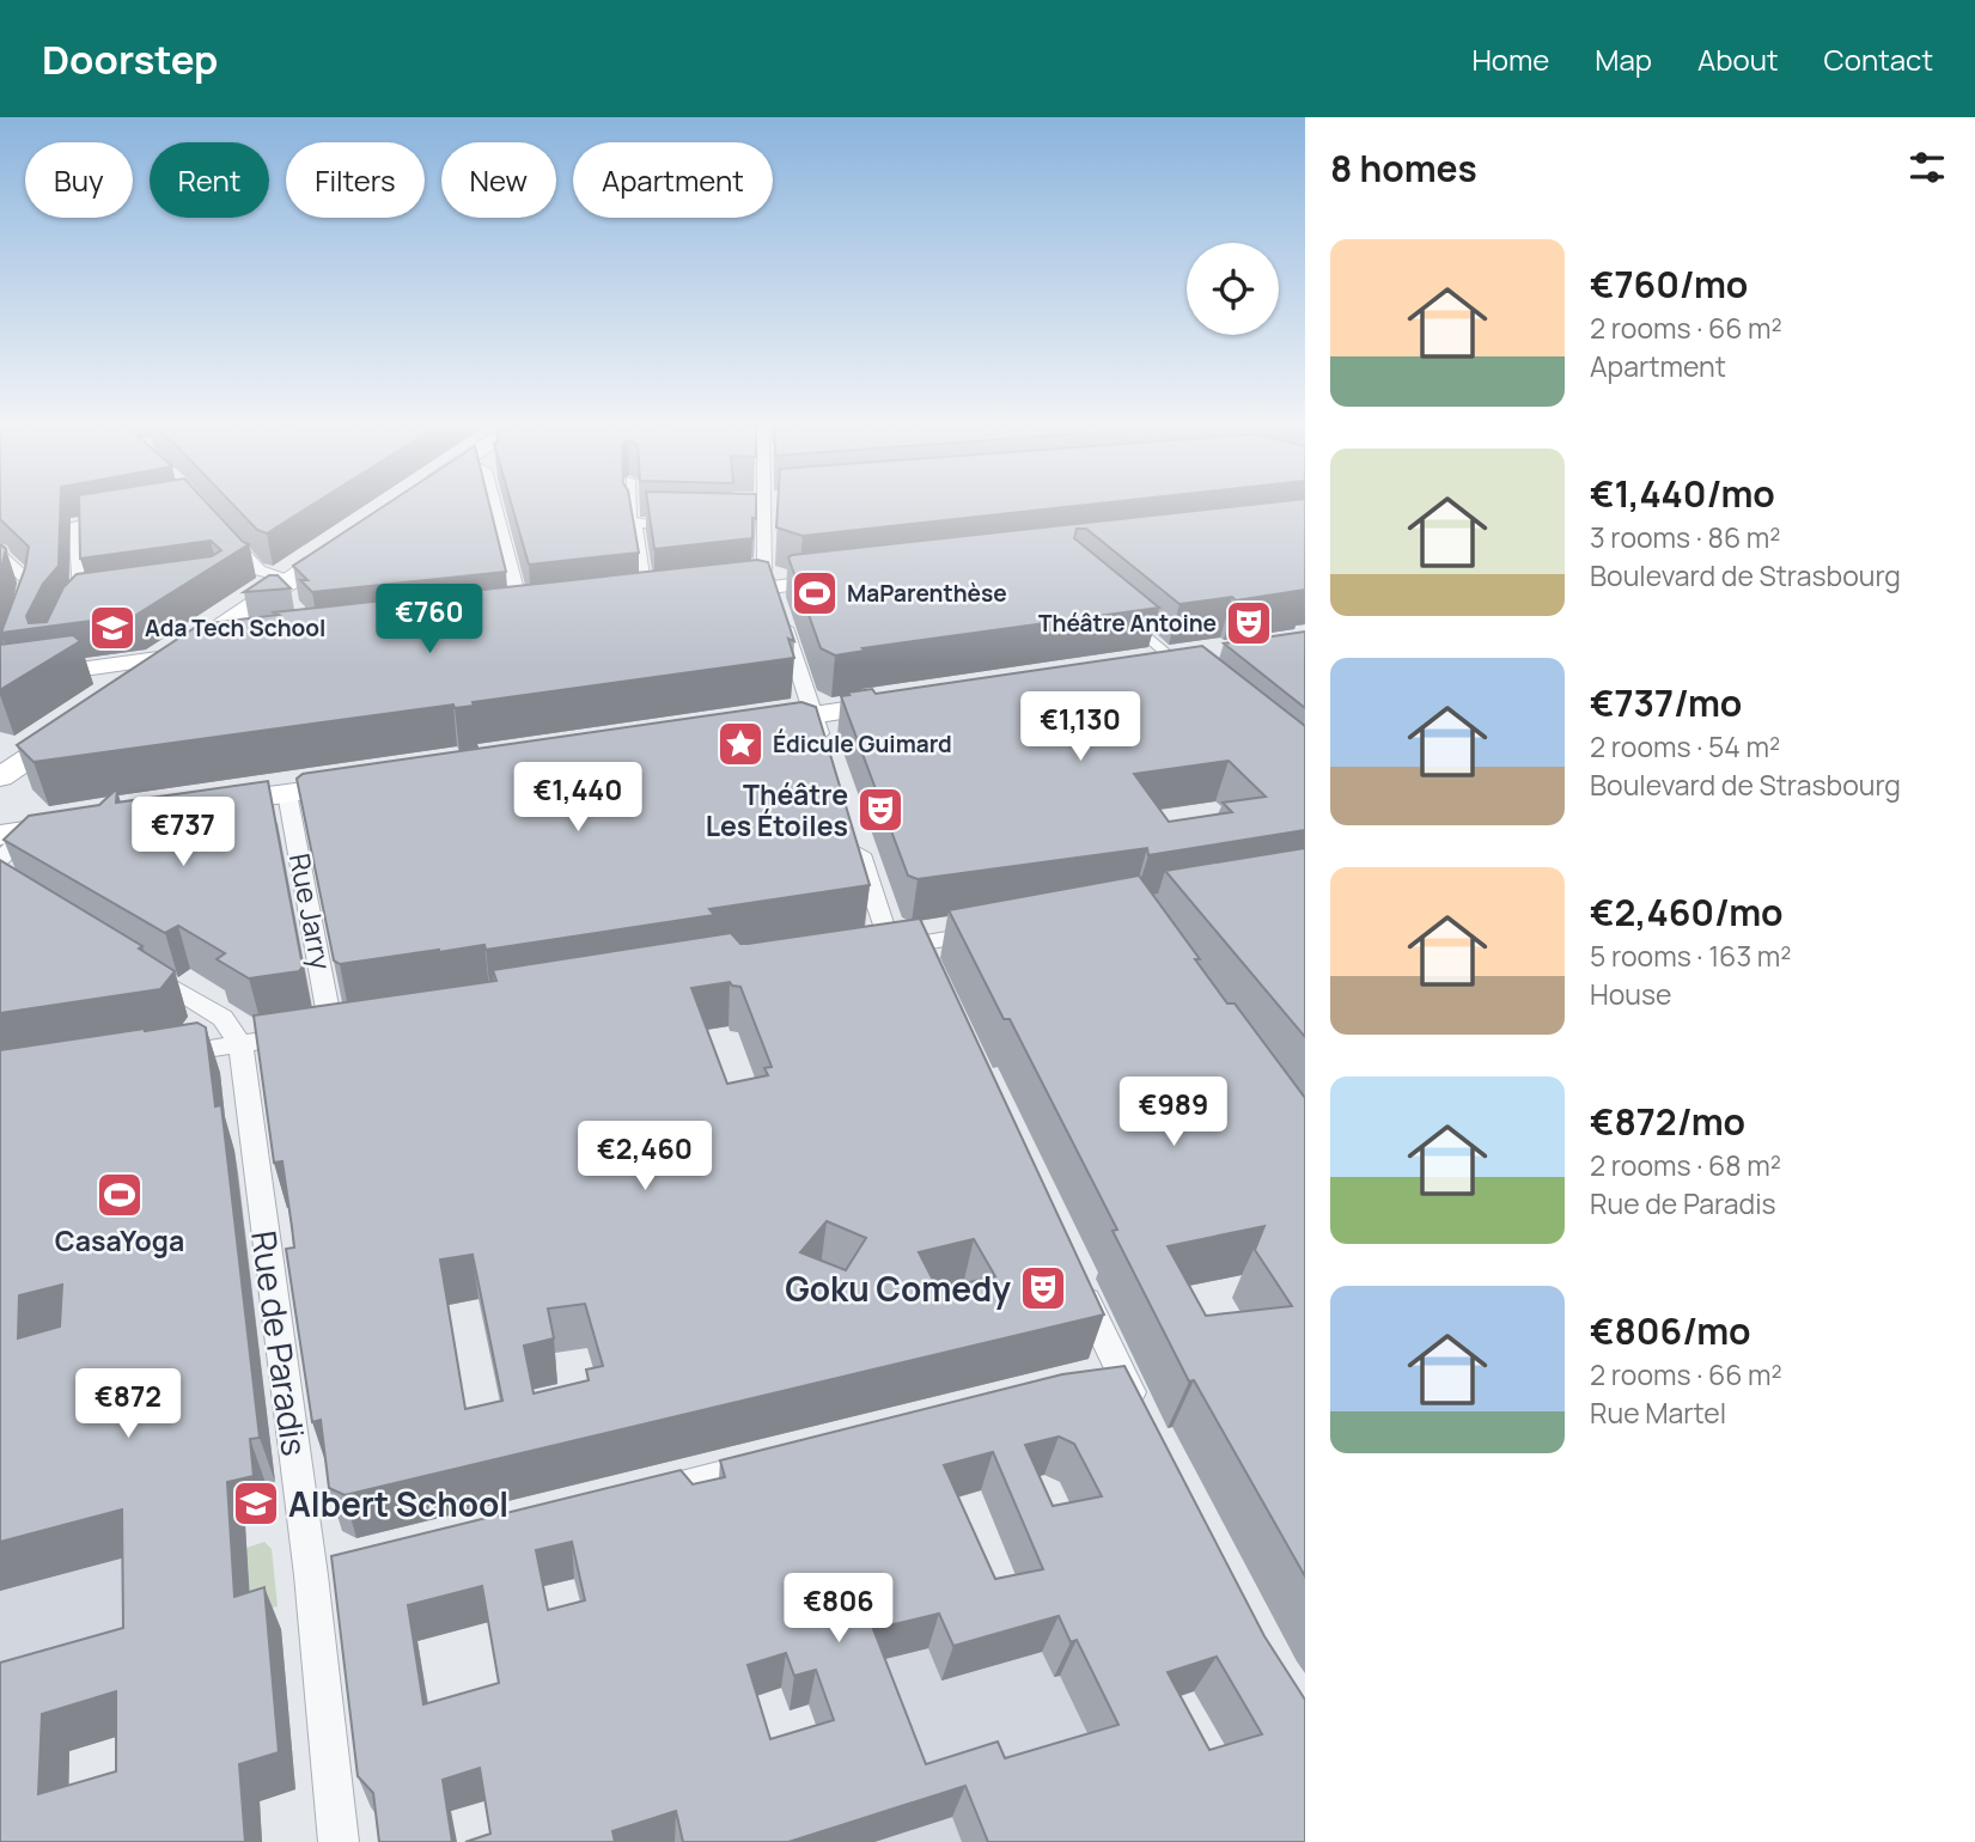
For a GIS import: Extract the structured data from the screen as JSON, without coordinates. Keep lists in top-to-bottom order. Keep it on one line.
{"streets":{"street":["Rue Jarry","Rue de Paradis"]},"places":{"sports":["MaParenthèse","CasaYoga"],"theatre":["Théâtre Antoine","Théâtre Les Étoiles","Goku Comedy"],"school or university":["Ada Tech School","Albert School"],"place":["Édicule Guimard"]},"page":{"header":"Doorstep","nav":["Home","Map","About","Contact"],"heading":"8 homes","chip":["Buy","Rent","Filters","New","Apartment"],"list":[{"name":"€760/mo","note":"2 rooms · 66 m² · Apartment"},{"name":"€1,440/mo","note":"3 rooms · 86 m² · Boulevard de Strasbourg"},{"name":"€737/mo","note":"2 rooms · 54 m² · Boulevard de Strasbourg"},{"name":"€2,460/mo","note":"5 rooms · 163 m² · House"},{"name":"€872/mo","note":"2 rooms · 68 m² · Rue de Paradis"},{"name":"€806/mo","note":"2 rooms · 66 m² · Rue Martel"}],"price":["€760","€1,130","€1,440","€737","€989","€2,460","€872","€806"]}}
